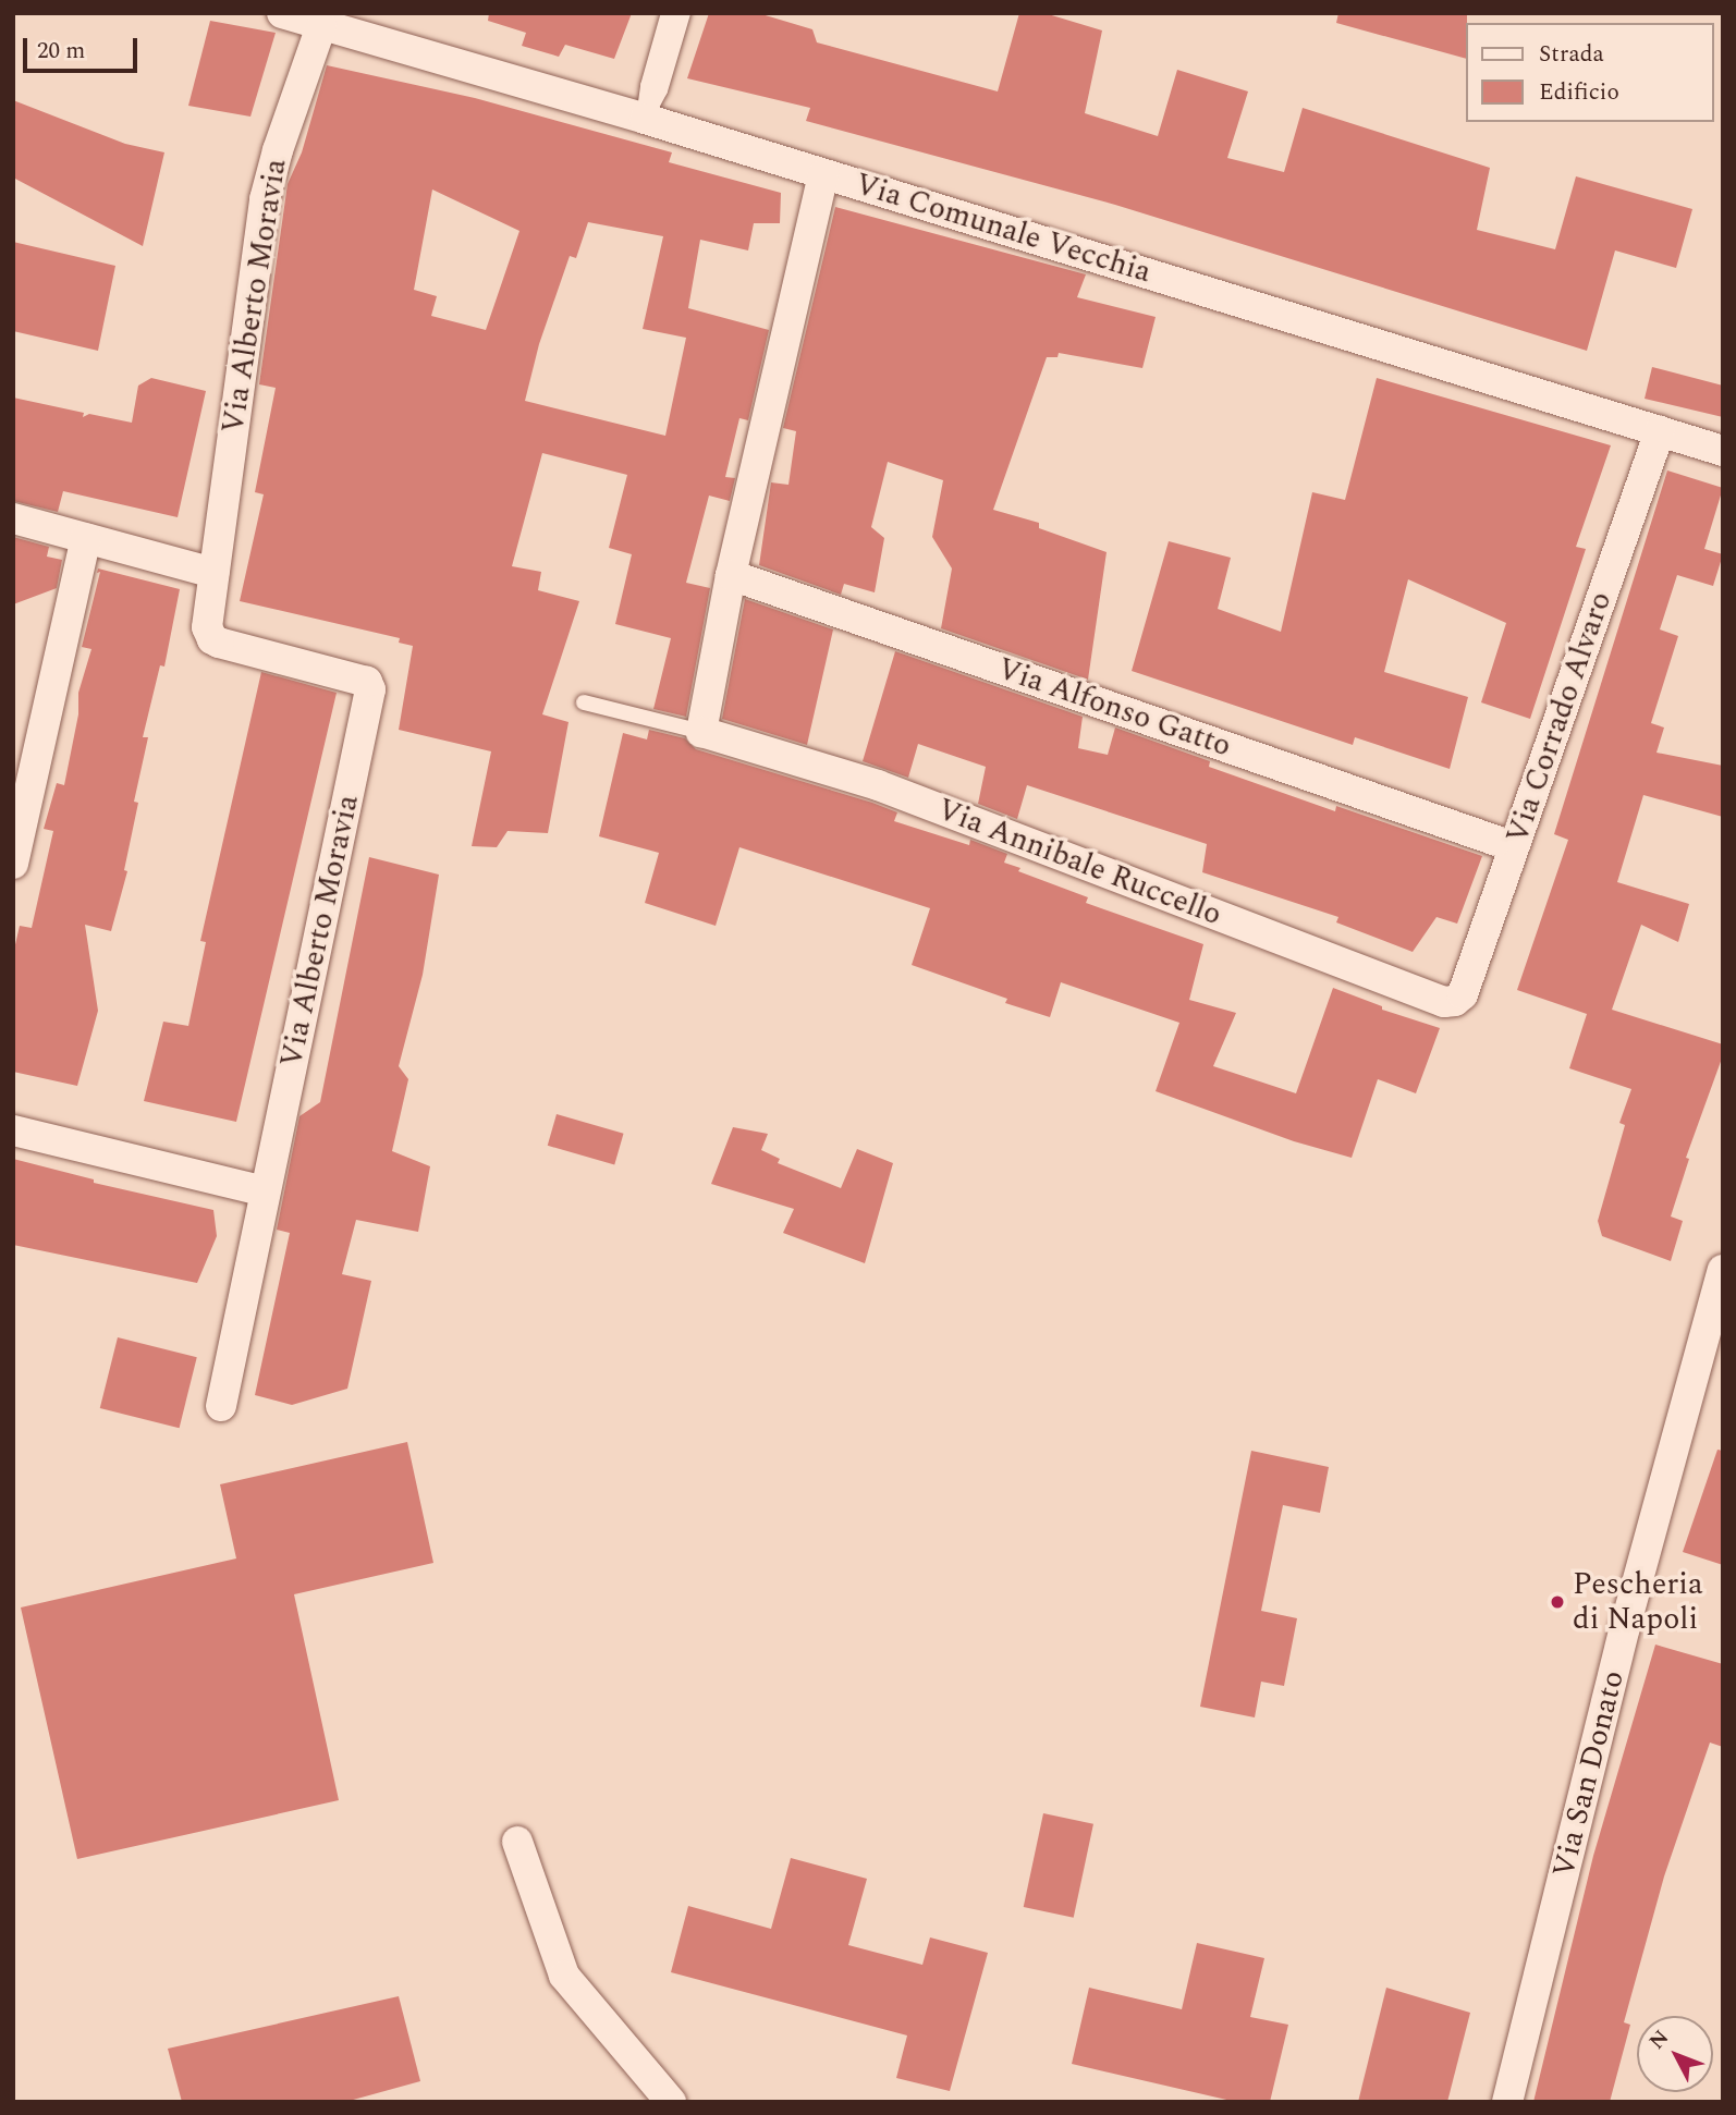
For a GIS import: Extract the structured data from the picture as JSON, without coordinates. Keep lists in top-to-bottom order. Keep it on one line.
{"streets":{"street":["Via Comunale Vecchia","Via Alberto Moravia","Via Alfonso Gatto","Via Corrado Alvaro","Via Annibale Ruccello","Via San Donato"]},"crossings":[["Via Comunale Vecchia","Via Alberto Moravia"],["Via Comunale Vecchia","Via Corrado Alvaro"],["Via Corrado Alvaro","Via Annibale Ruccello"]],"places":["Pescheria di Napoli"],"legend":["Strada","Edificio"],"scale_bar":"20 m","north":"top left"}
